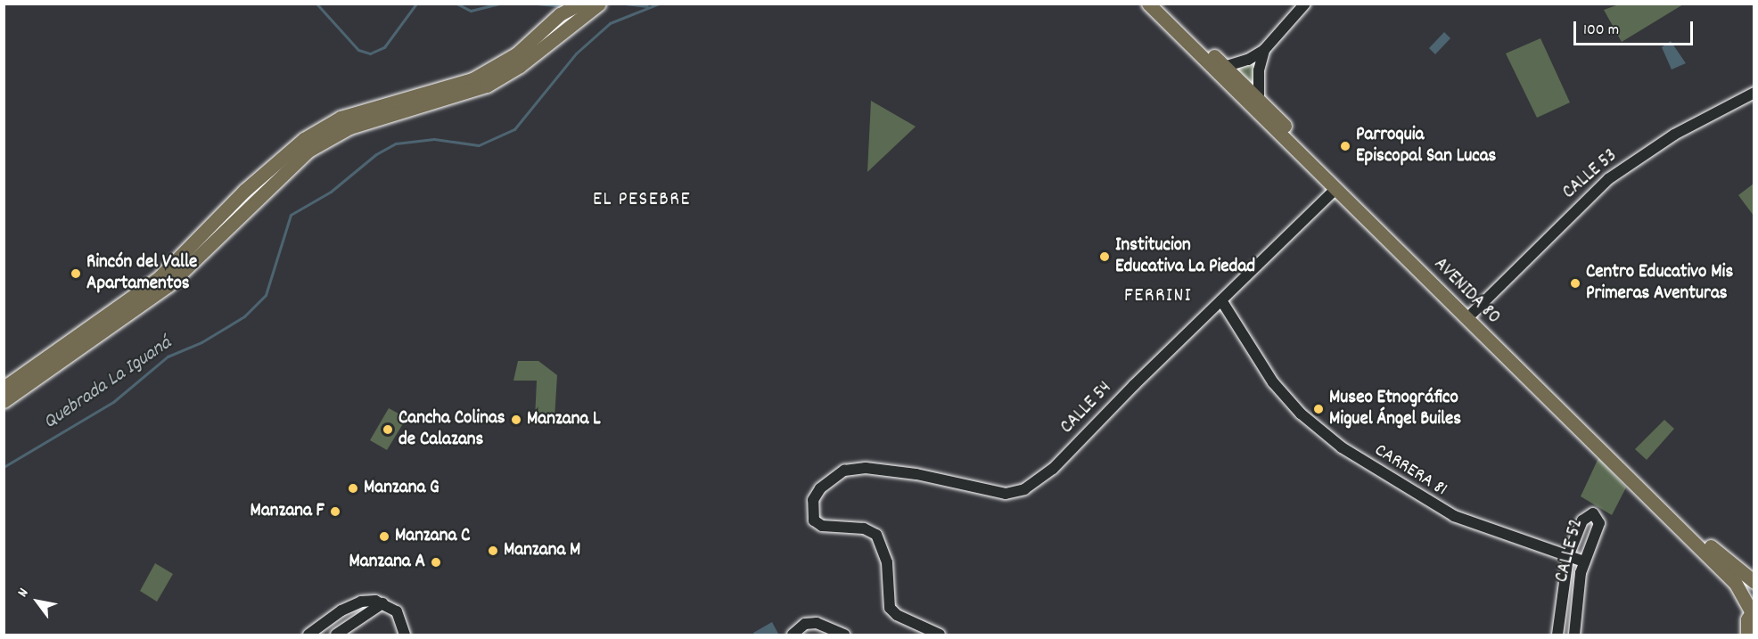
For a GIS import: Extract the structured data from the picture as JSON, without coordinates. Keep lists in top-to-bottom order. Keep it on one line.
{"streets":{"main road":["AVENIDA 80"],"street":["CALLE 53","CALLE 54","CARRERA 81","CALLE 52"]},"crossings":[["CALLE 53","AVENIDA 80"],["AVENIDA 80","CALLE 54"],["CALLE 54","CARRERA 81"],["CARRERA 81","CALLE 52"]],"districts":["EL PESEBRE","FERRINI"],"water":["Quebrada La Iguaná"],"places":["Parroquia Episcopal San Lucas","Institucion Educativa La Piedad","Rincón del Valle Apartamentos","Centro Educativo Mis Primeras Aventuras","Museo Etnográfico Miguel Ángel Builes","Manzana L","Cancha Colinas de Calazans","Manzana G","Manzana F","Manzana C","Manzana M","Manzana A"],"scale_bar":"100 m","north":"top left"}
